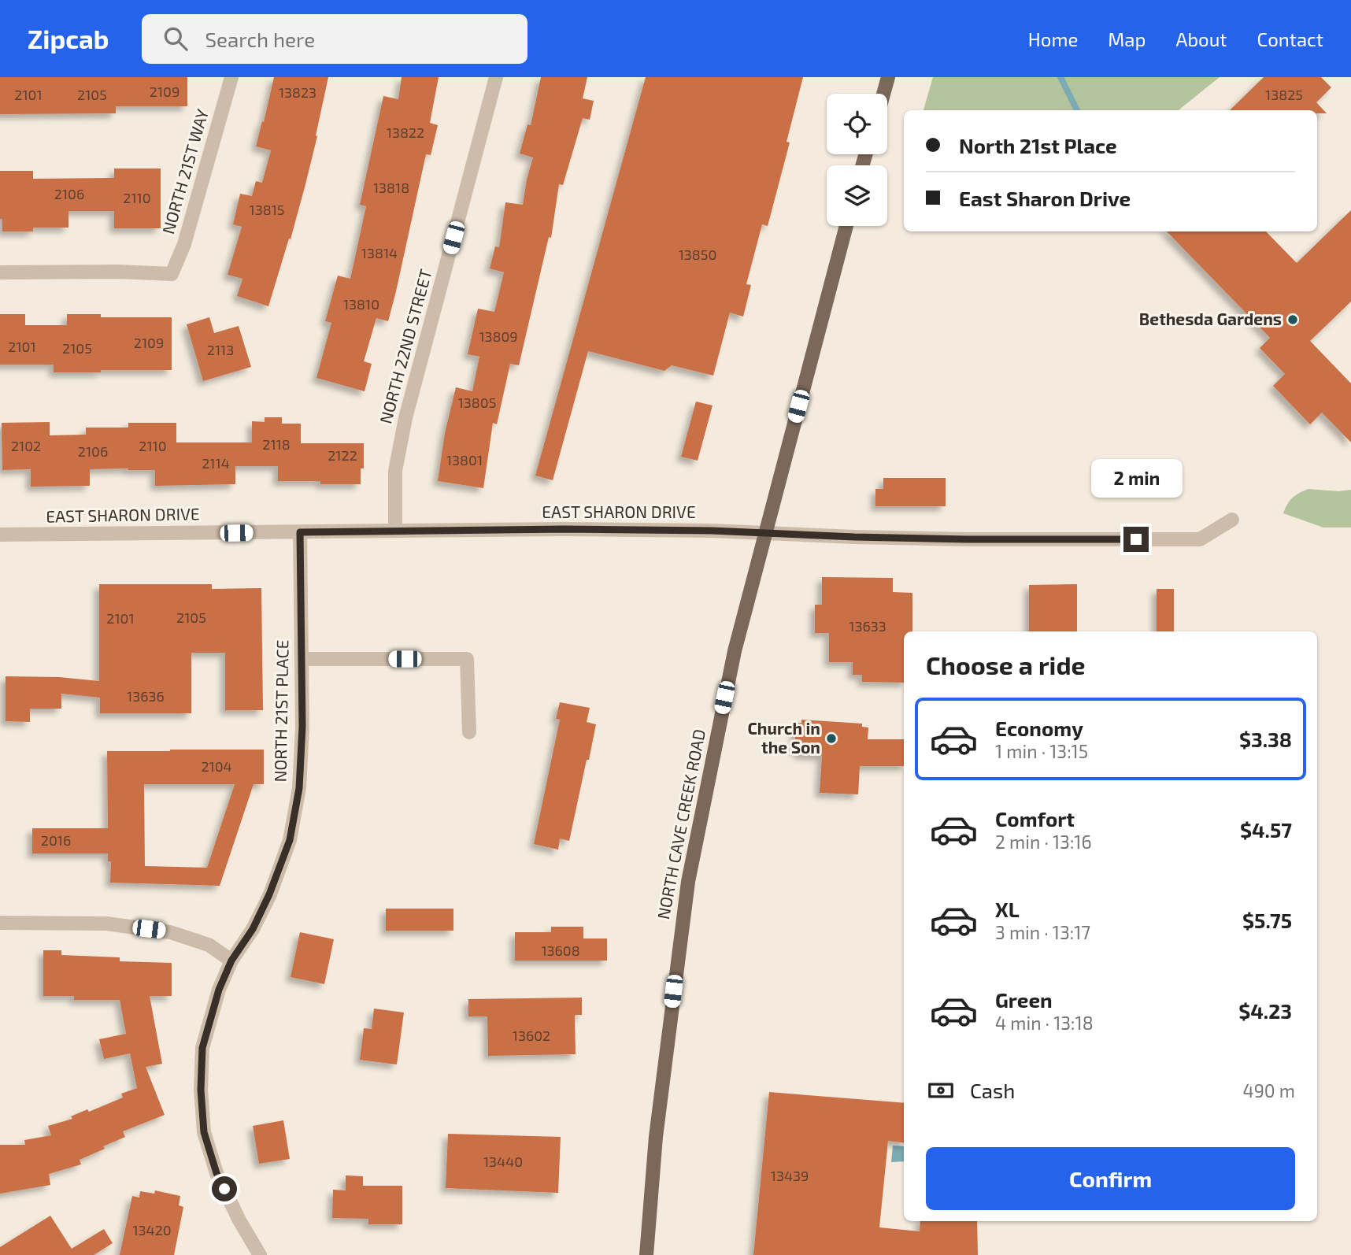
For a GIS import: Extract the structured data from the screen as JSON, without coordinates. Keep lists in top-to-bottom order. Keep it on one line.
{"streets":{"main road":["NORTH CAVE CREEK ROAD"],"street":["NORTH 21ST WAY","NORTH 22ND STREET","EAST SHARON DRIVE","NORTH 21ST PLACE"]},"crossings":[["NORTH 22ND STREET","EAST SHARON DRIVE"],["EAST SHARON DRIVE","NORTH 21ST PLACE"],["EAST SHARON DRIVE","NORTH CAVE CREEK ROAD"]],"places":["Bethesda Gardens","Church in the Son"],"house_numbers":["2109","13823","2101","2105","13825","13822","13818","2106","2110","13815","13814","13850","13810","13809","2109","2101","2105","2113","13805","2118","2102","2110","2106","2122","13801","2114","2105","2101","13633","13636","2104","2016","13608","13602","13440","13439","13420"],"page":{"header":"Zipcab","search":"Search here","nav":["Home","Map","About","Contact"],"banner":["North 21st Place","East Sharon Drive"],"bubble":"2 min","heading":"Choose a ride","list":[{"name":"Economy","note":"1 min · 13:15","value":"$3.38"},{"name":"Comfort","note":"2 min · 13:16","value":"$4.57"},{"name":"XL","note":"3 min · 13:17","value":"$5.75"},{"name":"Green","note":"4 min · 13:18","value":"$4.23"}],"pay":["Cash","490 m"],"buttons":"Confirm"}}
